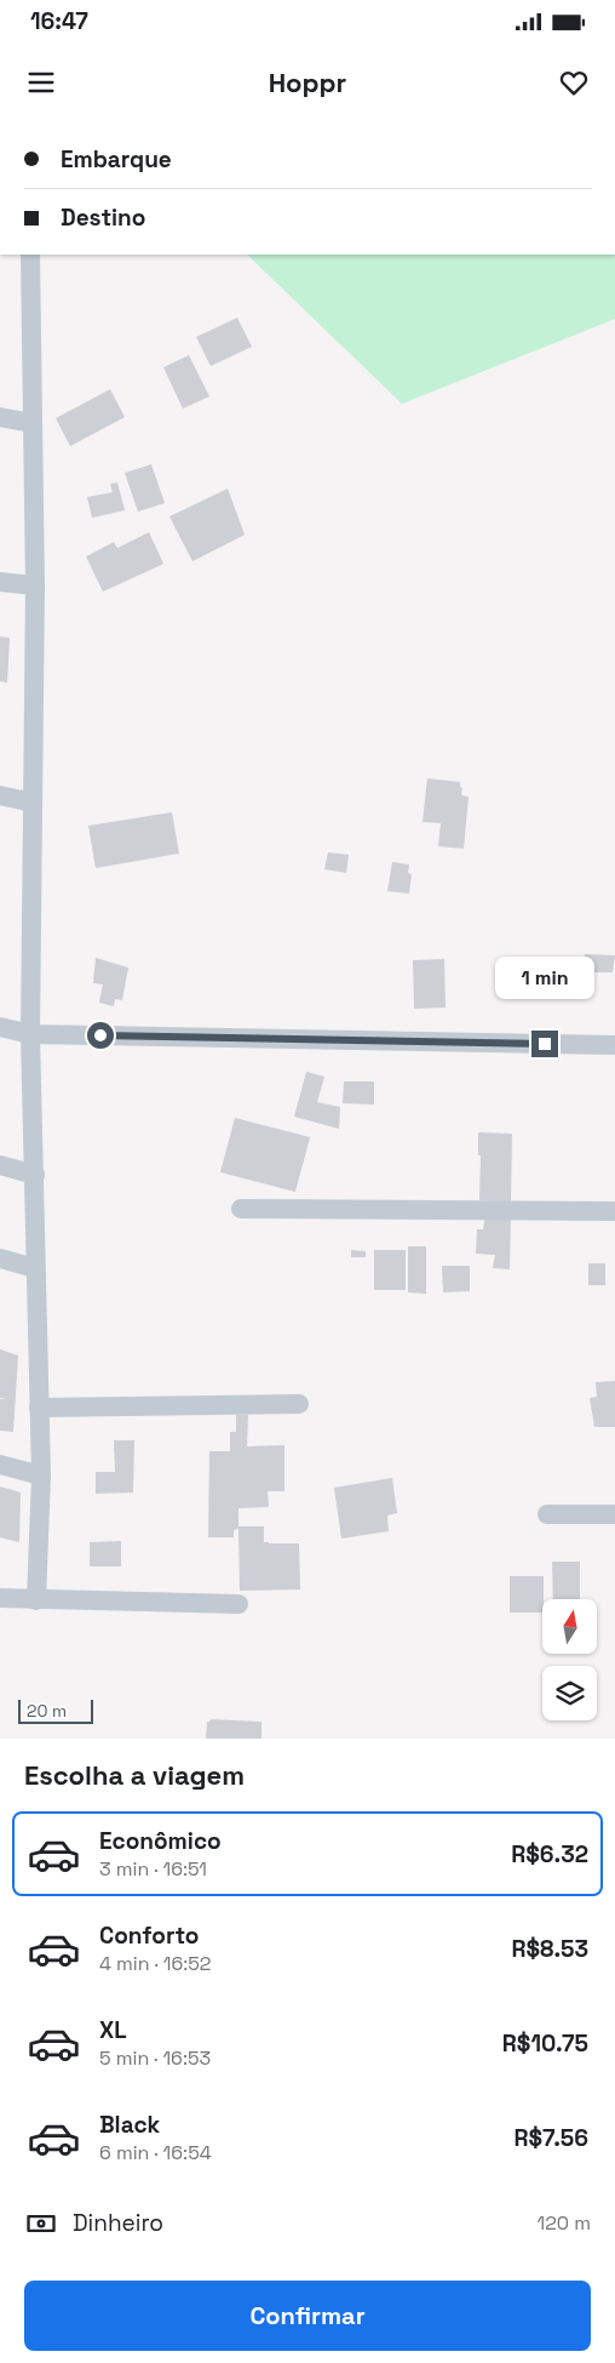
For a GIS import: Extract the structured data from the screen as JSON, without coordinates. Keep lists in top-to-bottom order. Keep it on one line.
{"scale_bar":"20 m","north":"top","page":{"status":"16:47","header":"Hoppr","banner":["Embarque","Destino"],"bubble":"1 min","scale":"20 m","heading":"Escolha a viagem","list":[{"name":"Econômico","note":"3 min · 16:51","value":"R$6.32"},{"name":"Conforto","note":"4 min · 16:52","value":"R$8.53"},{"name":"XL","note":"5 min · 16:53","value":"R$10.75"},{"name":"Black","note":"6 min · 16:54","value":"R$7.56"}],"pay":["Dinheiro","120 m"],"buttons":"Confirmar"}}
